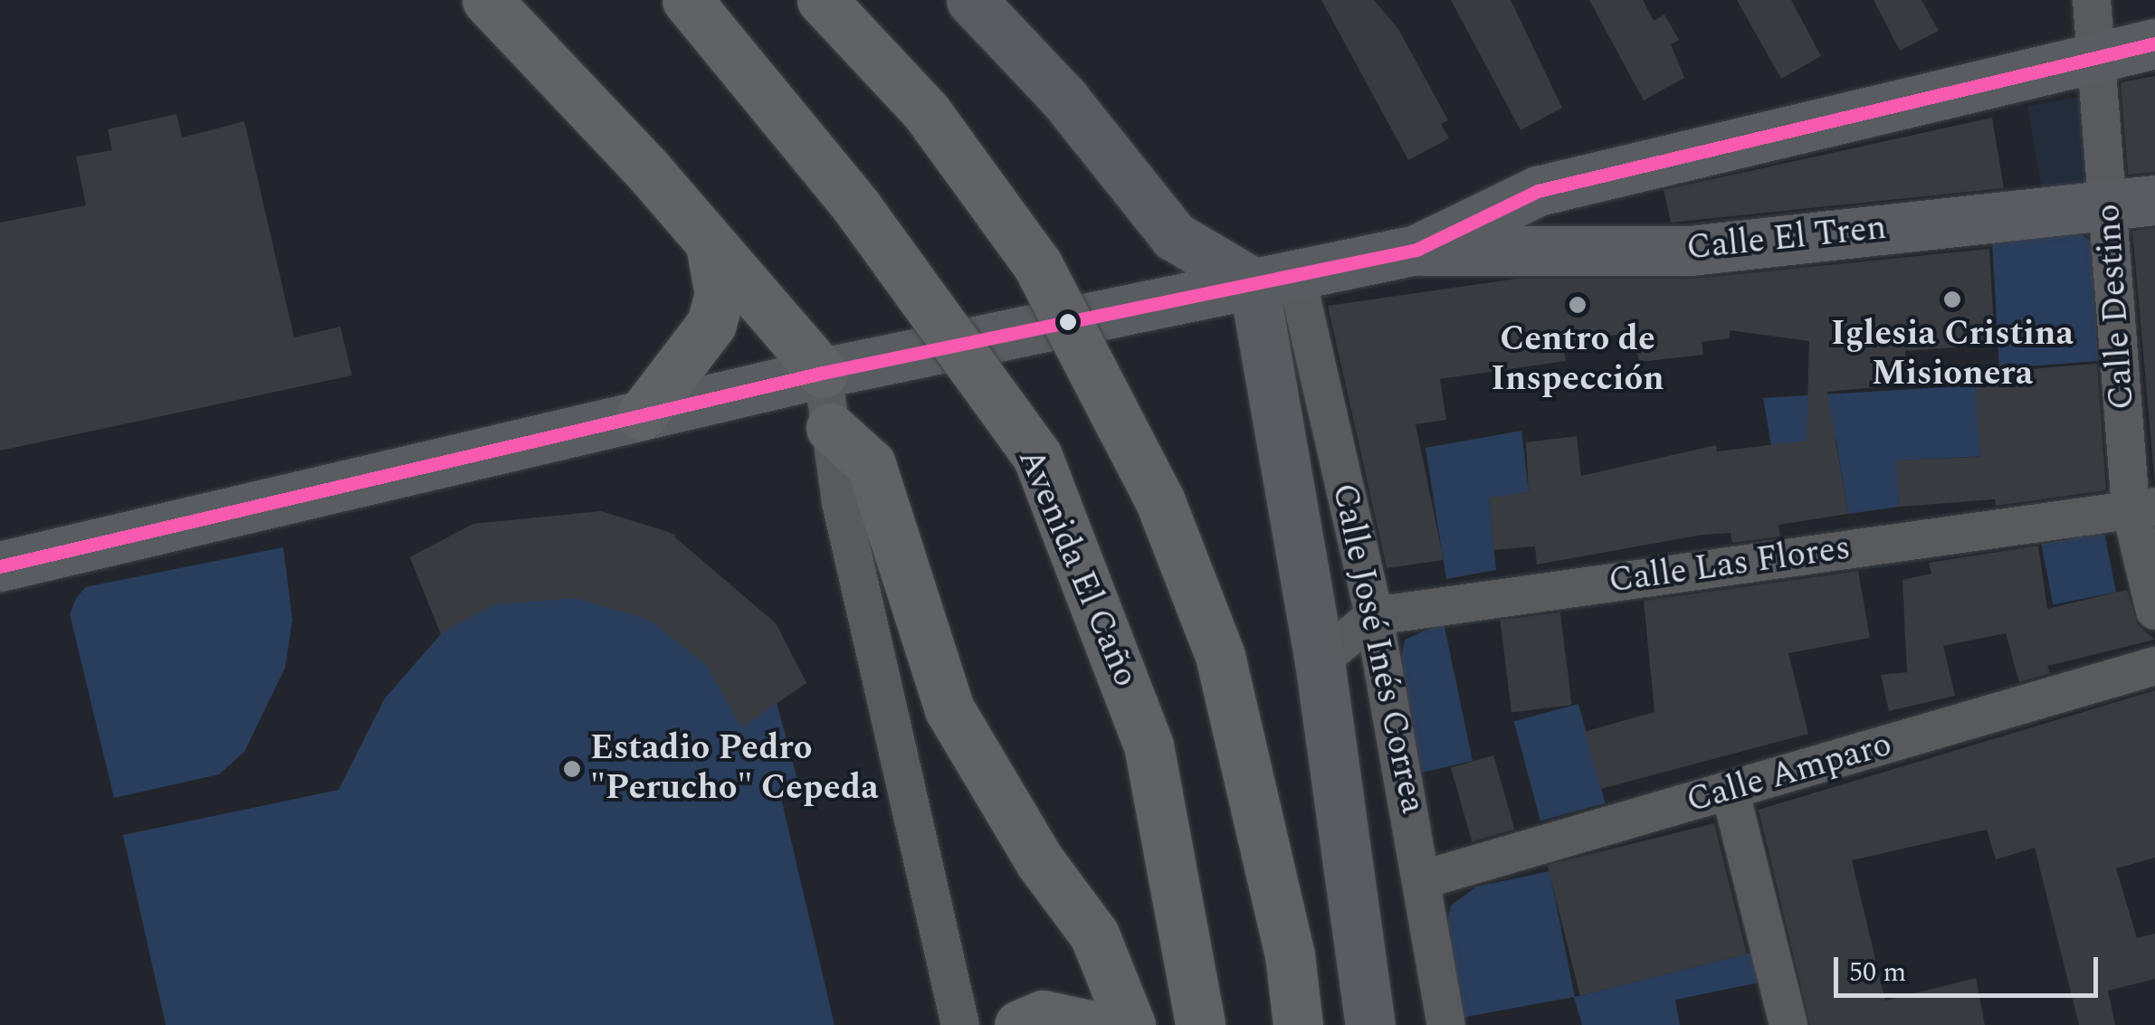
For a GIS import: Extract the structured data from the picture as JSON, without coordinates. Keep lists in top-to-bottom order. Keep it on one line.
{"streets":{"highway":["Avenida El Caño"],"main road":["Calle El Tren"],"street":["Calle Destino","Calle Las Flores","Calle José Inés Correa","Calle Amparo"]},"crossings":[["Calle El Tren","Calle Destino"],["Calle Destino","Calle Las Flores"],["Calle Las Flores","Calle José Inés Correa"],["Calle José Inés Correa","Calle Amparo"]],"places":["Iglesia Cristina Misionera","Centro de Inspección","Estadio Pedro \"Perucho\" Cepeda"],"scale_bar":"50 m"}
